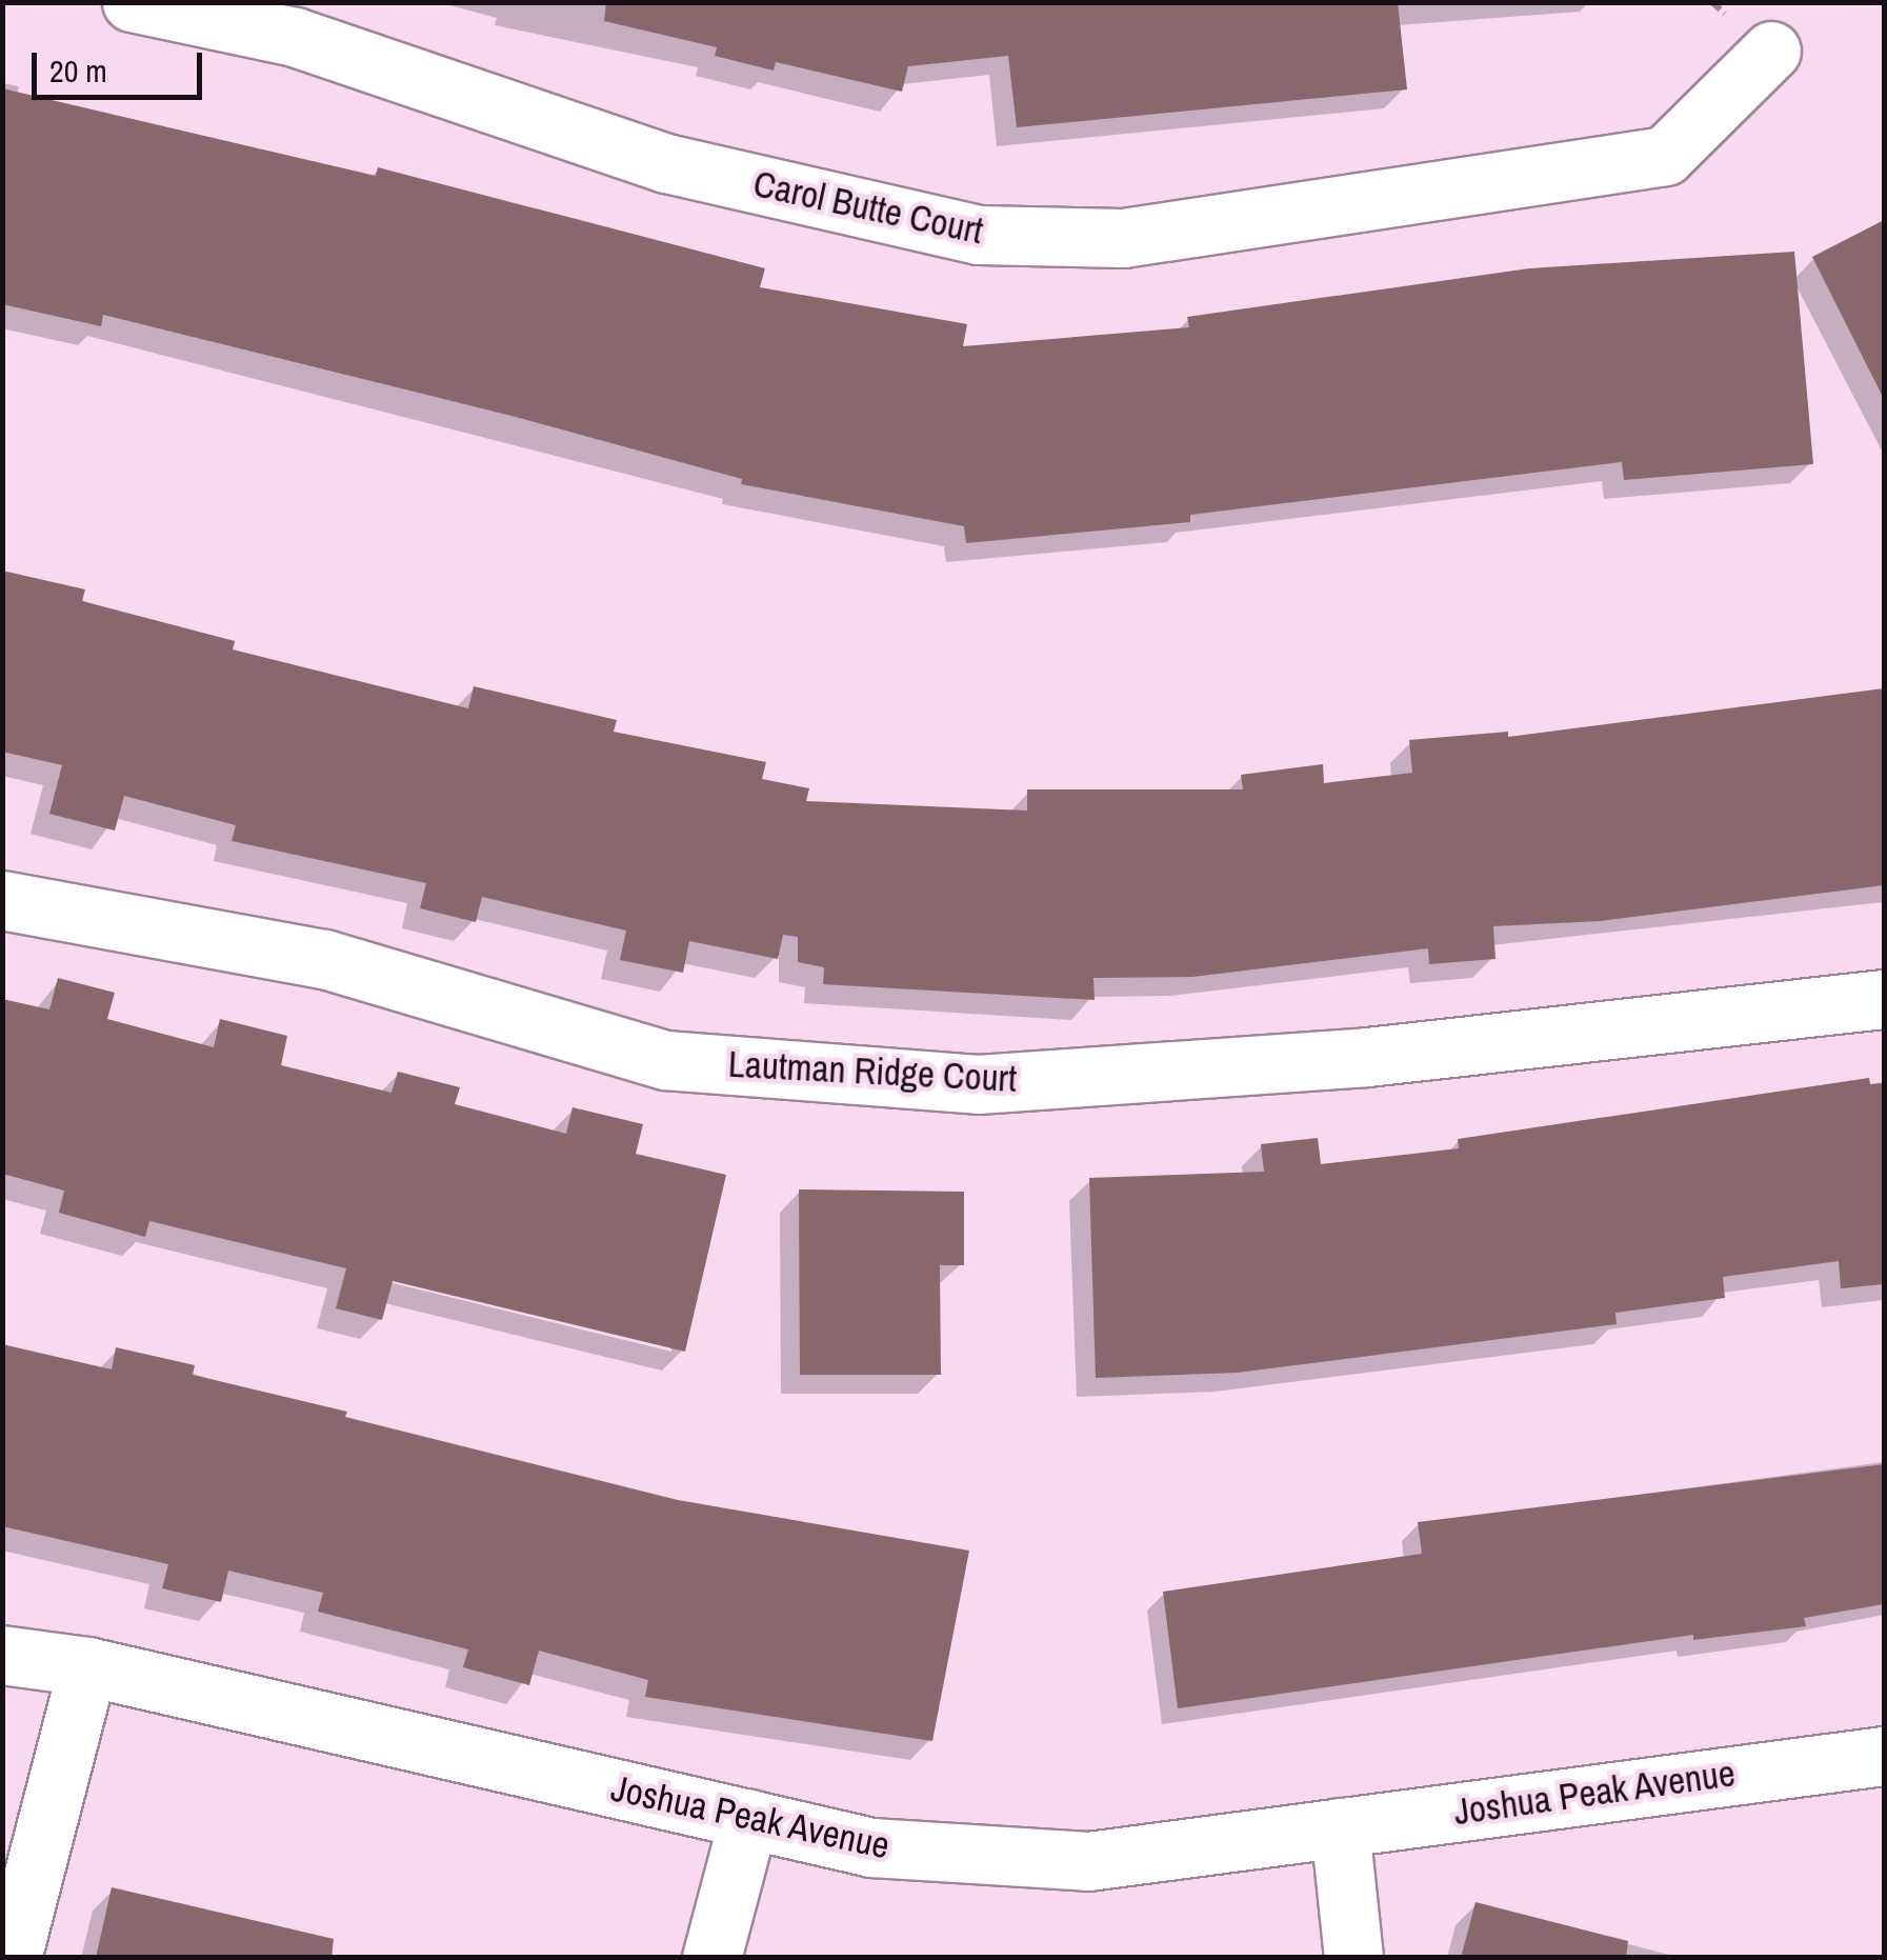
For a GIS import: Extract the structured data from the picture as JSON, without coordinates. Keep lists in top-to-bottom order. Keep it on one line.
{"streets":{"street":["Carol Butte Court","Lautman Ridge Court","Joshua Peak Avenue"]},"scale_bar":"20 m"}
